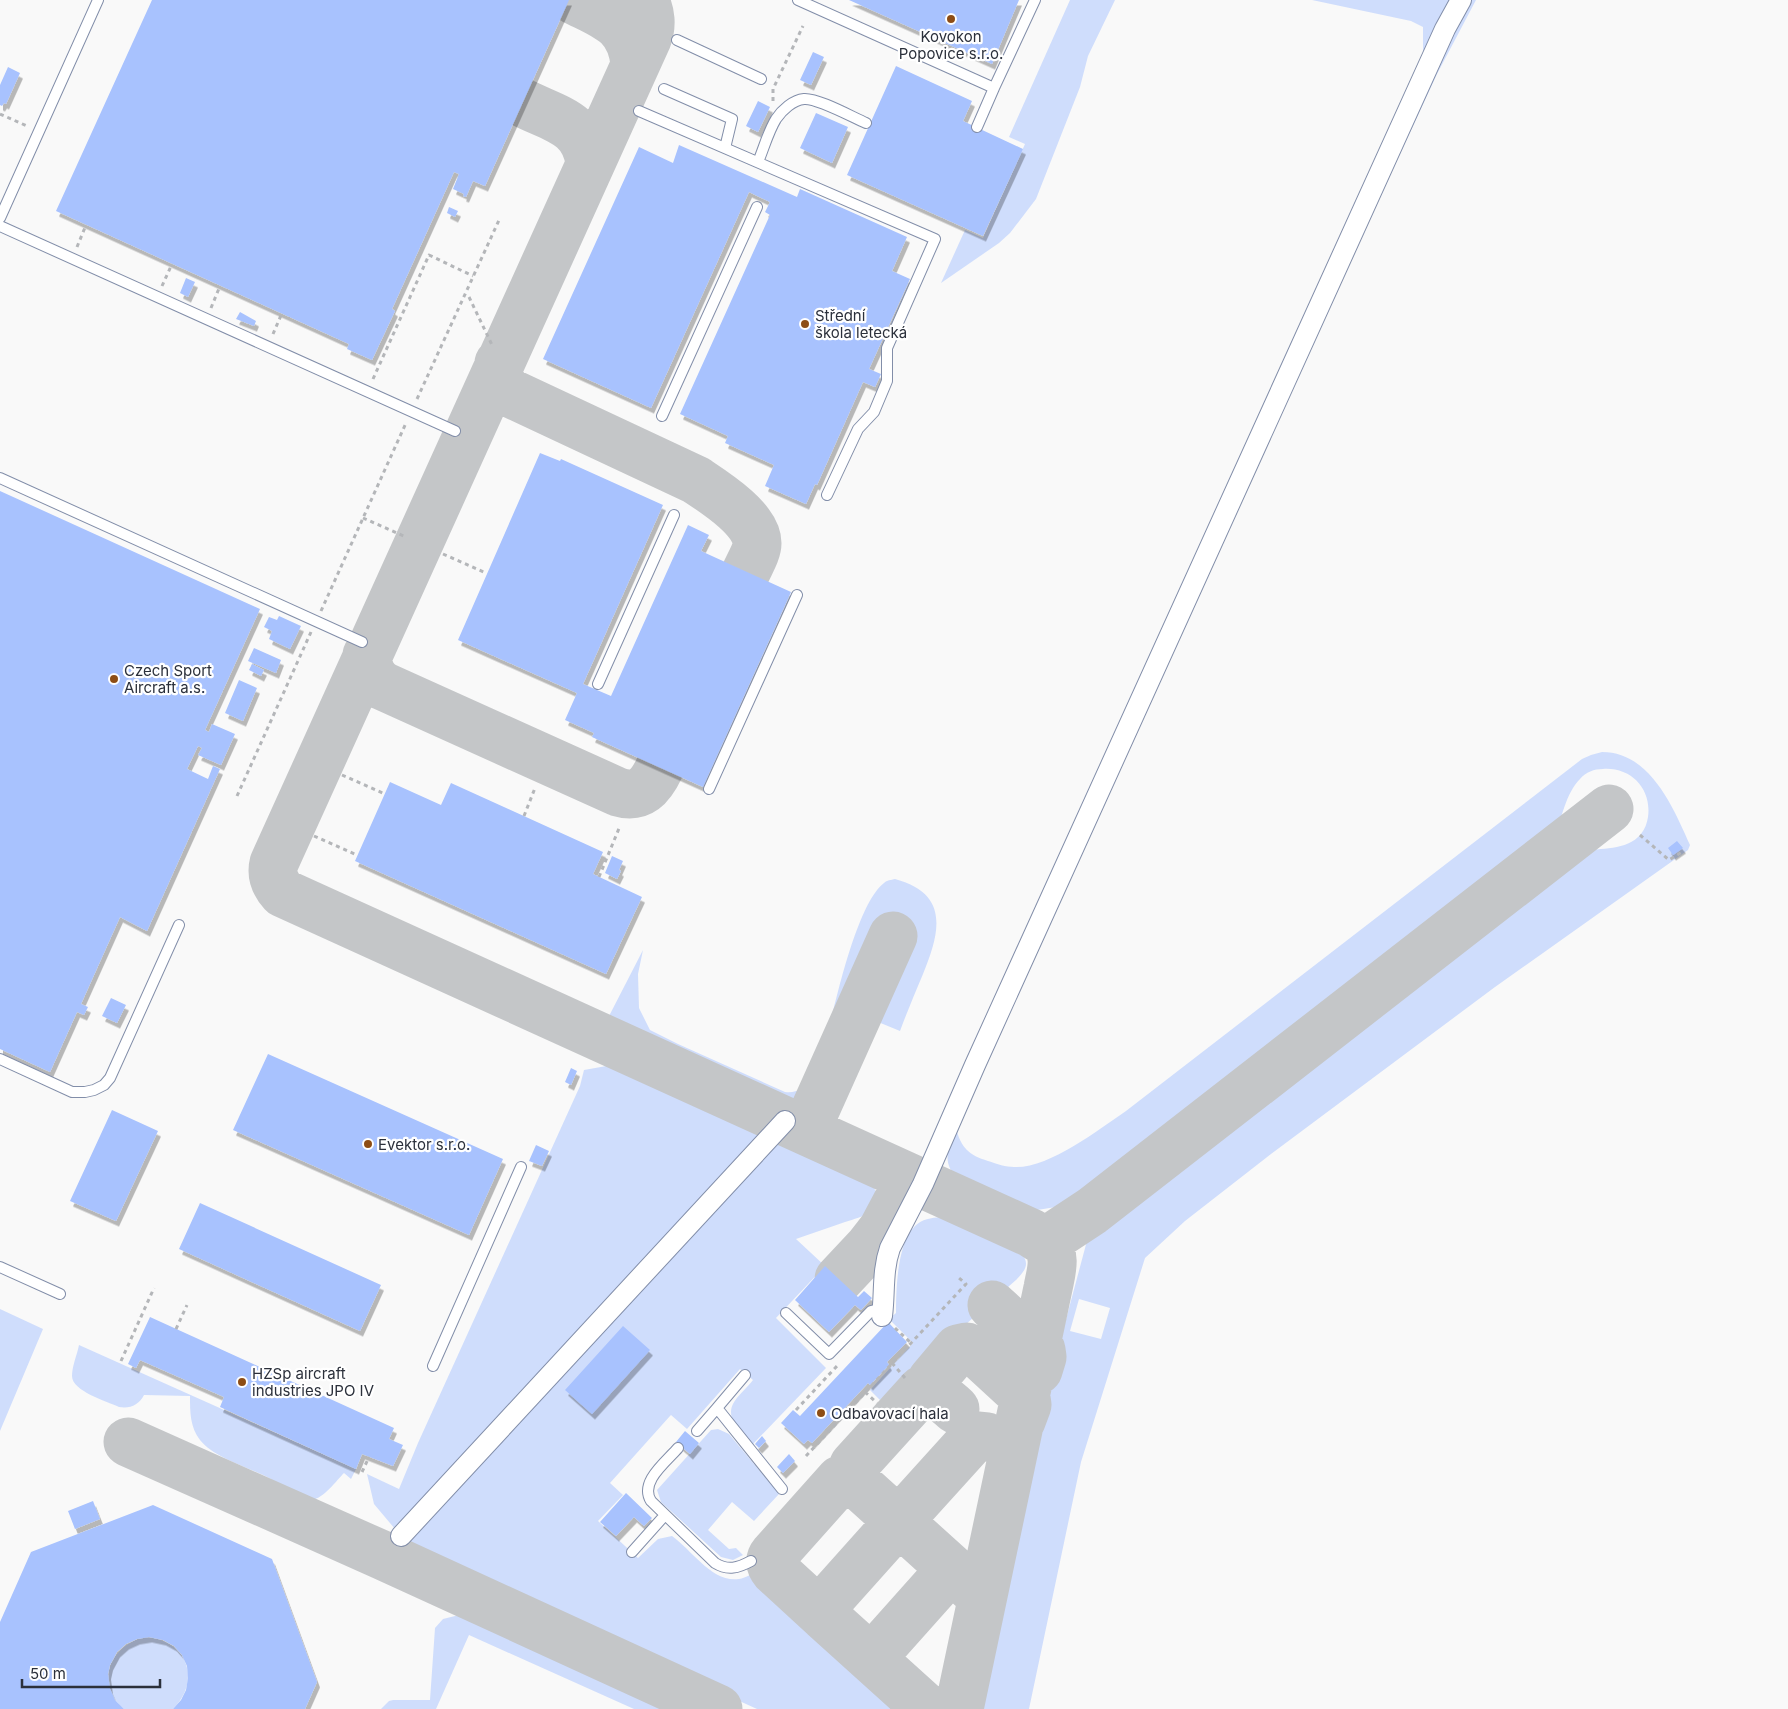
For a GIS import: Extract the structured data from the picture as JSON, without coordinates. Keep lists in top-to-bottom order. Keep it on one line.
{"places":["Kovokon Popovice s.r.o.","Střední škola letecká","Czech Sport Aircraft a.s.","Evektor s.r.o.","HZSp aircraft industries JPO IV","Odbavovací hala"],"scale_bar":"50 m"}
